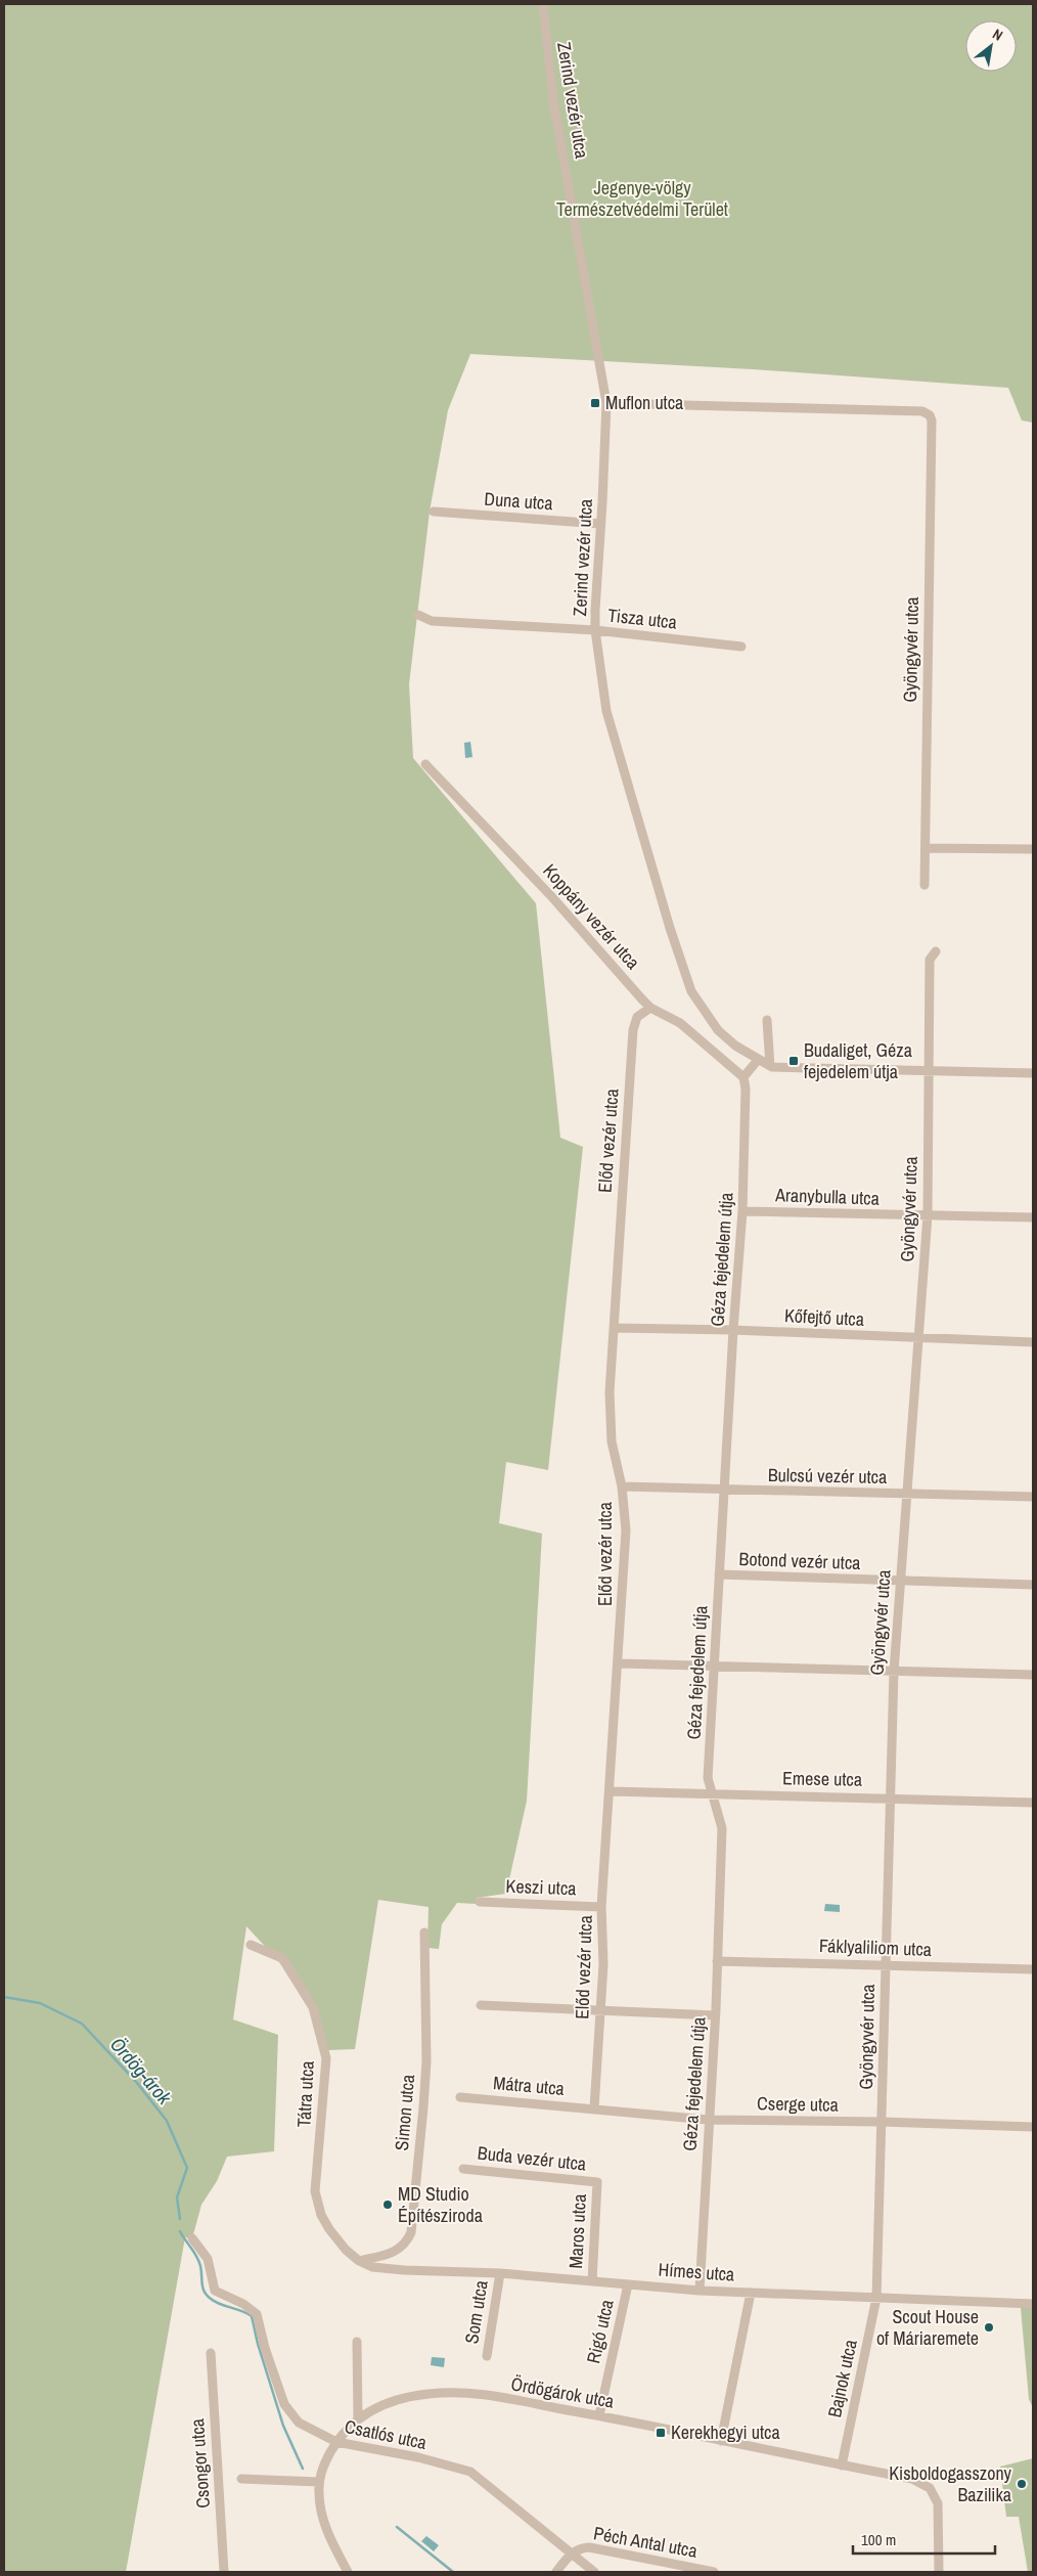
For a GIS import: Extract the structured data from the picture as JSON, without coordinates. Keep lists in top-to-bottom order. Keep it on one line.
{"streets":{"street":["Zerind vezér utca","Duna utca","Tisza utca","Gyöngyvér utca","Koppány vezér utca","Előd vezér utca","Aranybulla utca","Géza fejedelem útja","Kőfejtő utca","Bulcsú vezér utca","Botond vezér utca","Emese utca","Keszi utca","Fáklyaliliom utca","Mátra utca","Tátra utca","Cserge utca","Simon utca","Buda vezér utca","Maros utca","Hímes utca","Som utca","Rigó utca","Bajnok utca","Ördögárok utca","Csatlós utca","Csongor utca","Péch Antal utca"]},"crossings":[["Zerind vezér utca","Duna utca"],["Zerind vezér utca","Tisza utca"],["Zerind vezér utca","Gyöngyvér utca"],["Gyöngyvér utca","Aranybulla utca"],["Gyöngyvér utca","Kőfejtő utca"],["Gyöngyvér utca","Bulcsú vezér utca"],["Gyöngyvér utca","Botond vezér utca"],["Gyöngyvér utca","Emese utca"],["Gyöngyvér utca","Fáklyaliliom utca"],["Gyöngyvér utca","Cserge utca"],["Gyöngyvér utca","Hímes utca"],["Gyöngyvér utca","Bajnok utca"],["Koppány vezér utca","Előd vezér utca"],["Koppány vezér utca","Géza fejedelem útja"],["Előd vezér utca","Kőfejtő utca"],["Előd vezér utca","Bulcsú vezér utca"],["Előd vezér utca","Emese utca"],["Előd vezér utca","Keszi utca"],["Előd vezér utca","Mátra utca"],["Előd vezér utca","Cserge utca"],["Aranybulla utca","Géza fejedelem útja"],["Géza fejedelem útja","Kőfejtő utca"],["Géza fejedelem útja","Bulcsú vezér utca"],["Géza fejedelem útja","Botond vezér utca"],["Géza fejedelem útja","Emese utca"],["Géza fejedelem útja","Fáklyaliliom utca"],["Géza fejedelem útja","Cserge utca"],["Géza fejedelem útja","Hímes utca"],["Mátra utca","Cserge utca"],["Tátra utca","Simon utca"],["Tátra utca","Hímes utca"],["Simon utca","Hímes utca"],["Buda vezér utca","Maros utca"],["Maros utca","Hímes utca"],["Hímes utca","Som utca"],["Hímes utca","Rigó utca"],["Hímes utca","Bajnok utca"],["Rigó utca","Ördögárok utca"],["Bajnok utca","Ördögárok utca"],["Ördögárok utca","Csatlós utca"],["Csatlós utca","Péch Antal utca"]],"water":["Ördög-árok"],"parks":["Jegenye-völgy Természetvédelmi Terület"],"places":{"transit":["Muflon utca","Budaliget, Géza fejedelem útja","Kerekhegyi utca"],"other":["MD Studio Építésziroda","Scout House of Máriaremete","Kisboldogasszony Bazilika"]},"scale_bar":"100 m","north":"top right"}
